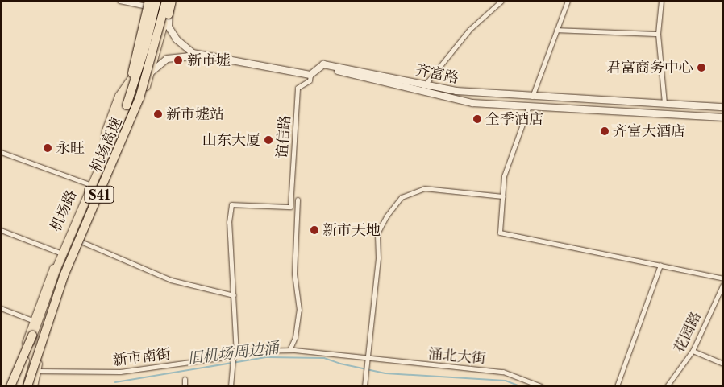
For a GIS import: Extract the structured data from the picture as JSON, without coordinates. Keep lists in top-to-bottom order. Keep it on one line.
{"streets":{"highway":["机场高速","S41","机场路"],"main road":["齐富路"],"street":["谊信路","花园路","涌北大街","新市南街"]},"crossings":[["齐富路","谊信路"],["机场高速","机场路"],["机场路","新市南街"],["涌北大街","新市南街"]],"water":["旧机场周边涌"],"places":["新市墟","君富商务中心","新市墟站","全季酒店","齐富大酒店","山东大厦","永旺","新市天地"]}
